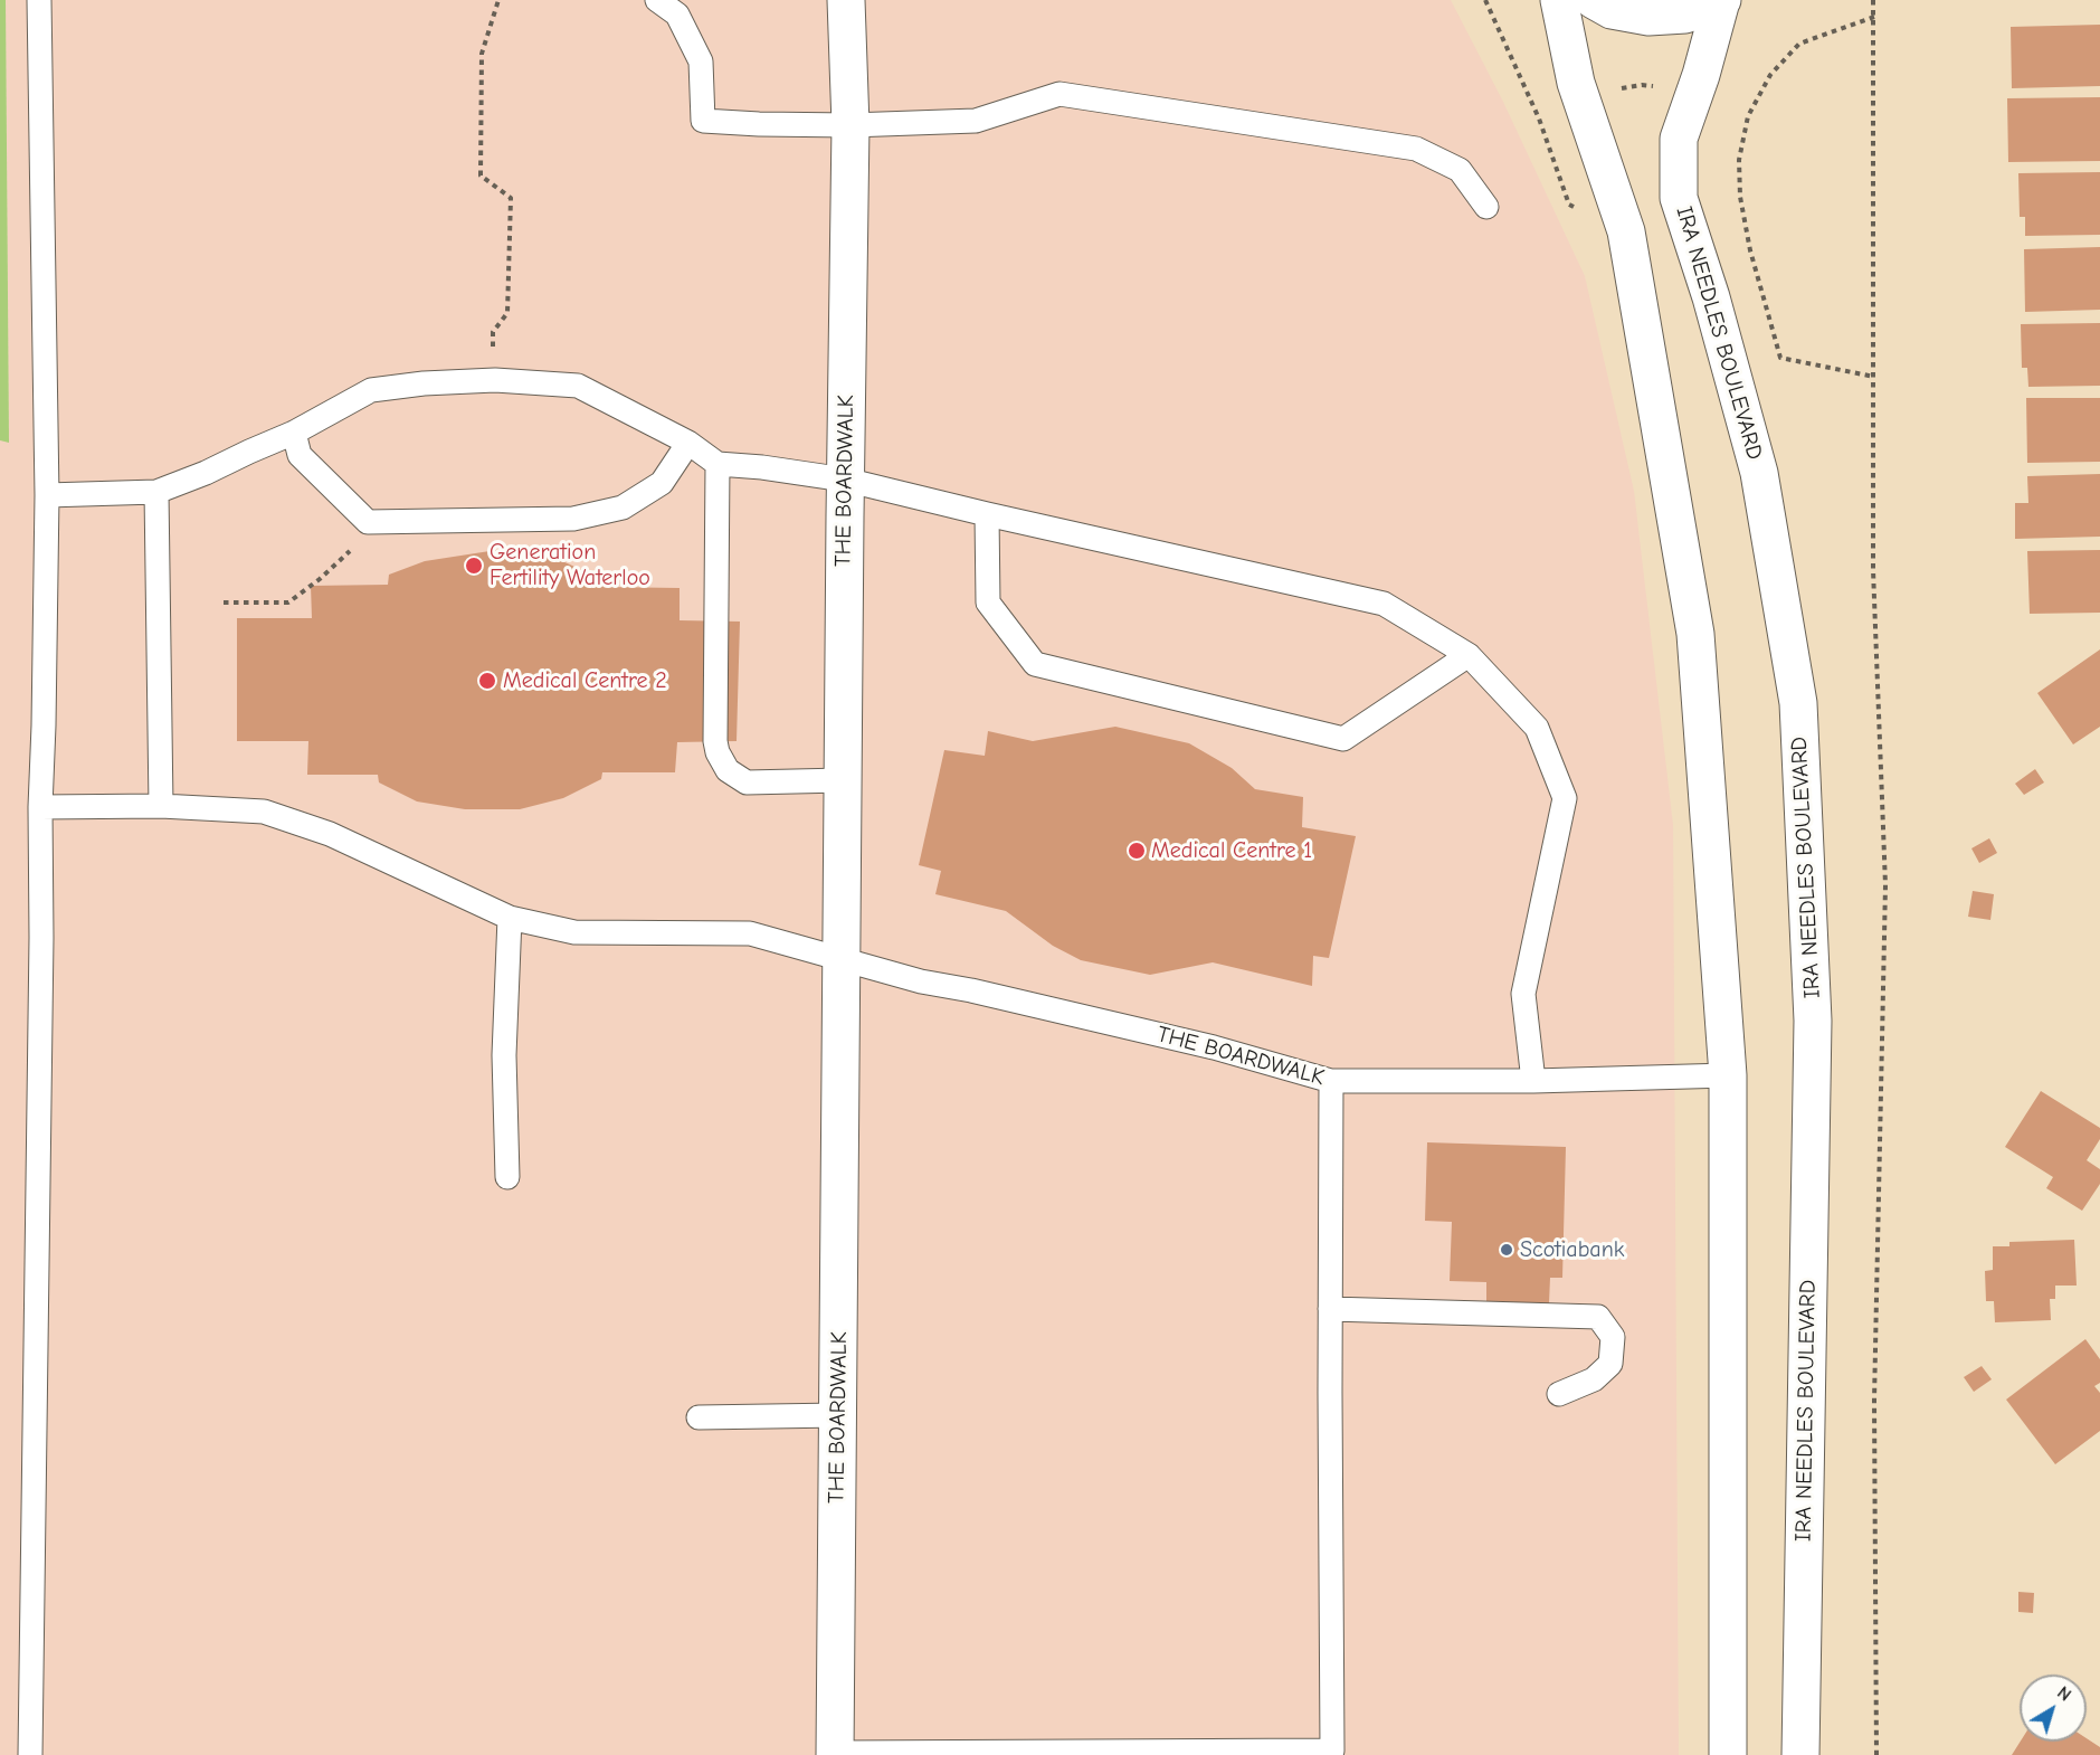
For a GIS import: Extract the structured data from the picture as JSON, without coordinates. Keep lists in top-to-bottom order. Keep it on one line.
{"streets":{"main road":["IRA NEEDLES BOULEVARD","THE BOARDWALK"]},"places":["Generation Fertility Waterloo","Medical Centre 2","Medical Centre 1","Scotiabank"],"north":"top right"}
